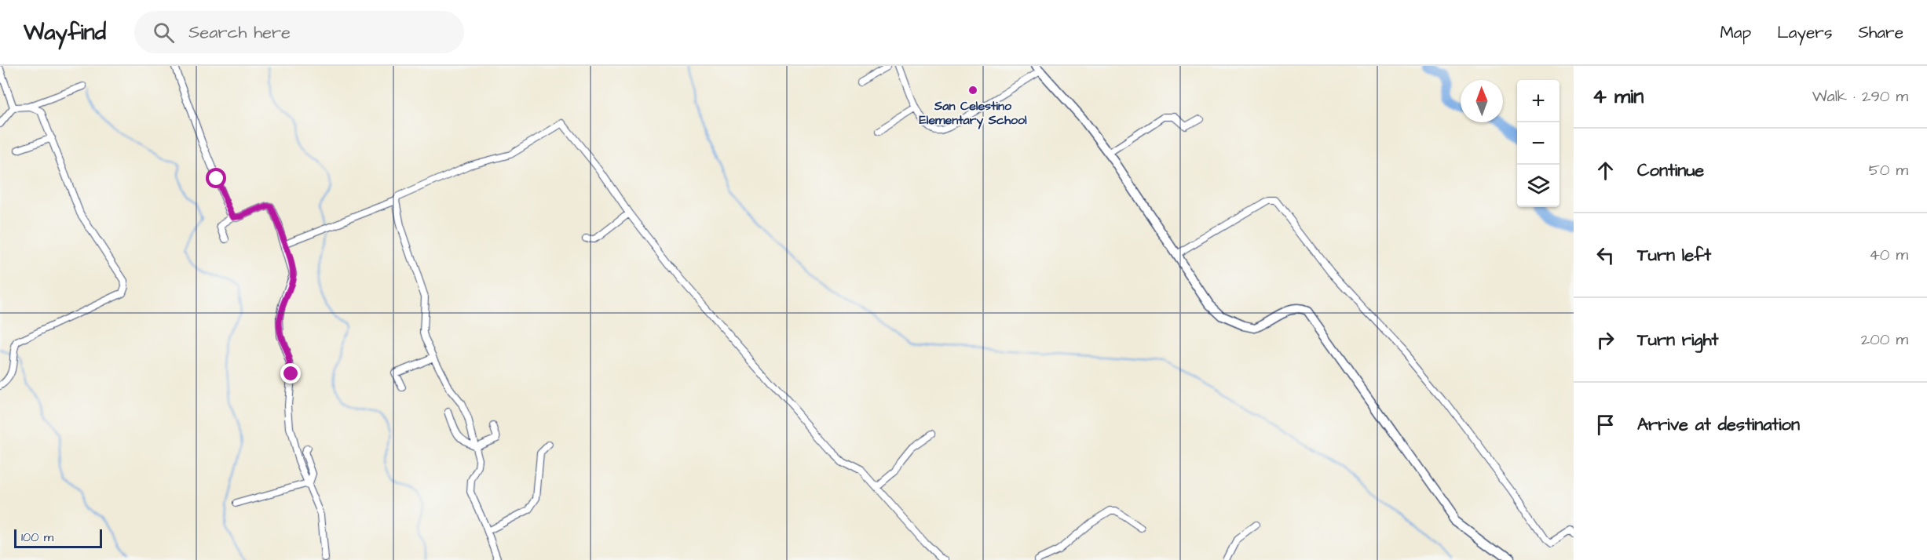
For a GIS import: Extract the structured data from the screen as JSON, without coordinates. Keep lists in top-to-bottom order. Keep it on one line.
{"places":["San Celestino Elementary School"],"scale_bar":"100 m","north":"top","page":{"header":"Wayfind","search":"Search here","nav":["Map","Layers","Share"],"heading":["4 min","Walk · 290 m"],"map_buttons":["+","−"],"list":[["Continue","50 m"],["Turn left","40 m"],["Turn right","200 m"],"Arrive at destination"],"scale":"100 m"}}
